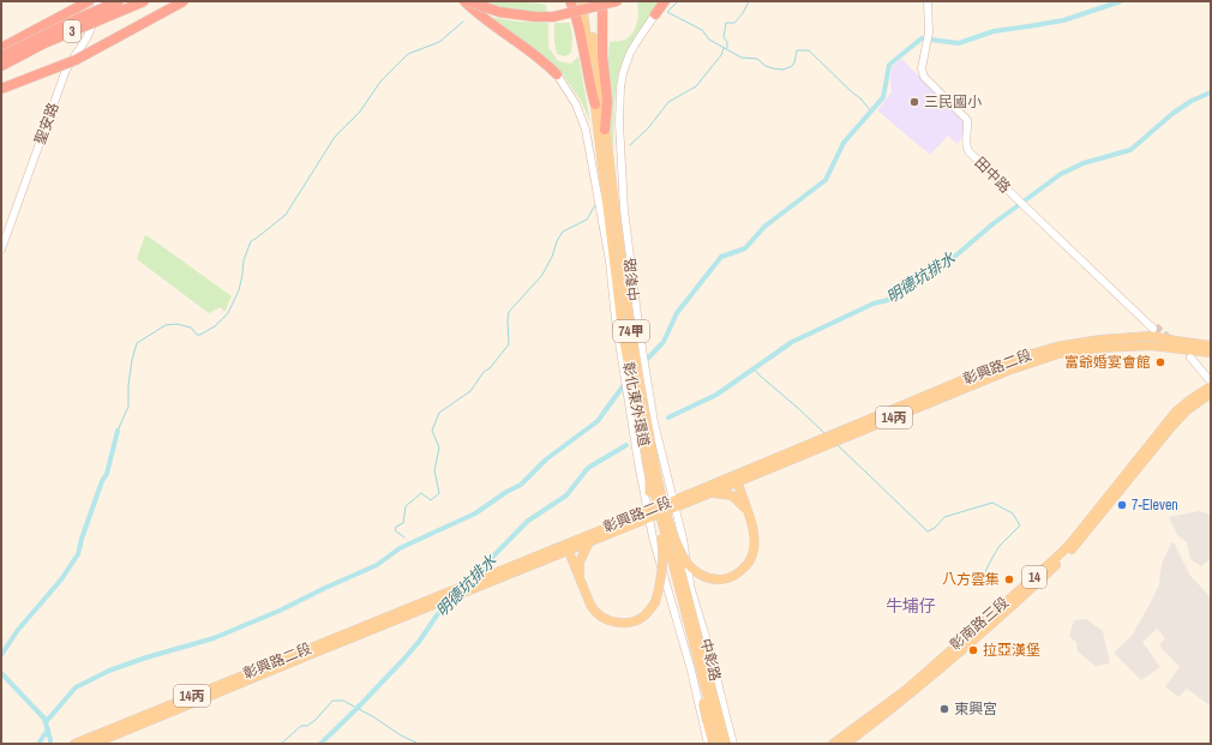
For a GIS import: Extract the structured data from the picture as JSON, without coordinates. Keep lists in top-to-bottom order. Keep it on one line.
{"streets":{"highway":["3"],"main road":["74甲","彰興路二段","彰化東外環道","14丙","14","彰南路三段"],"street":["聖安路","田中路","中彰路"]},"crossings":[["中彰路","彰興路二段"]],"districts":["牛埔仔"],"water":["明德坑排水"],"places":["三民國小","富爺婚宴會館","7-Eleven","八方雲集","拉亞漢堡","東興宮"]}
